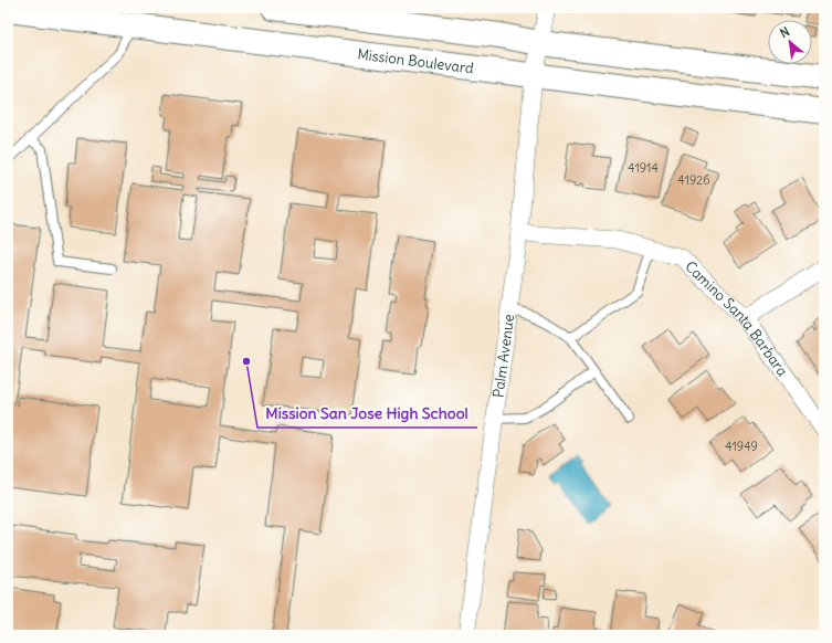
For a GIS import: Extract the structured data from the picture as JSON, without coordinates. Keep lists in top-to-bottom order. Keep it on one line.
{"streets":{"main road":["Mission Boulevard"],"street":["Camino Santa Barbara","Palm Avenue"]},"crossings":[["Mission Boulevard","Palm Avenue"],["Camino Santa Barbara","Palm Avenue"]],"places":["Mission San Jose High School"],"house_numbers":["41914","41926","41949"],"north":"top left"}
